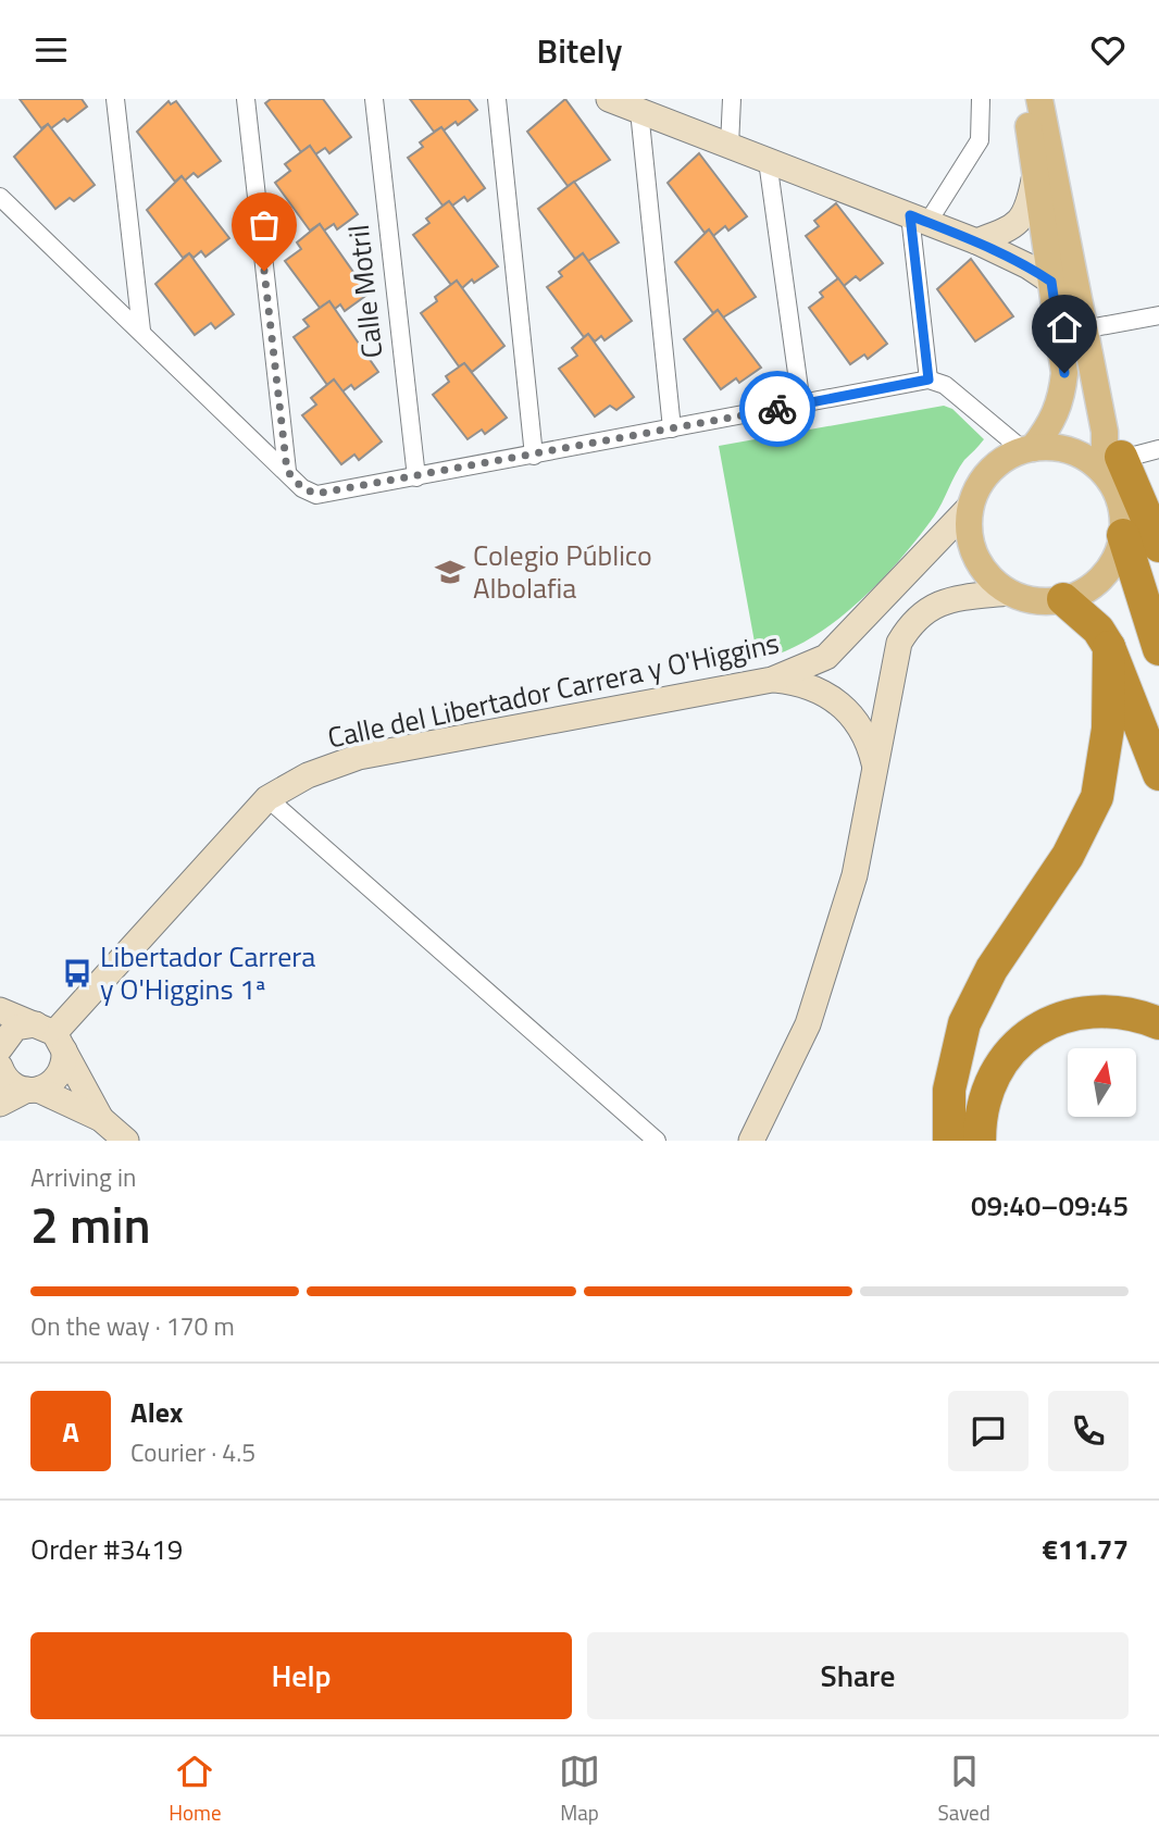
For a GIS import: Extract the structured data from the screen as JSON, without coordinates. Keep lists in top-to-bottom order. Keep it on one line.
{"streets":{"street":["Calle Motril","Calle del Libertador Carrera y O'Higgins"]},"places":{"school or university":["Colegio Público Albolafia"],"bus stop":["Libertador Carrera y O'Higgins 1ª"]},"north":"top","page":{"header":"Bitely","heading":["2 min","Arriving in","09:40–09:45"],"panel":["Alex","Courier · 4.5","Order #3419","€11.77"],"bar":"On the way · 170 m","round":"A","buttons":["Help","Share"],"tabs":["Home","Map","Saved"]}}
